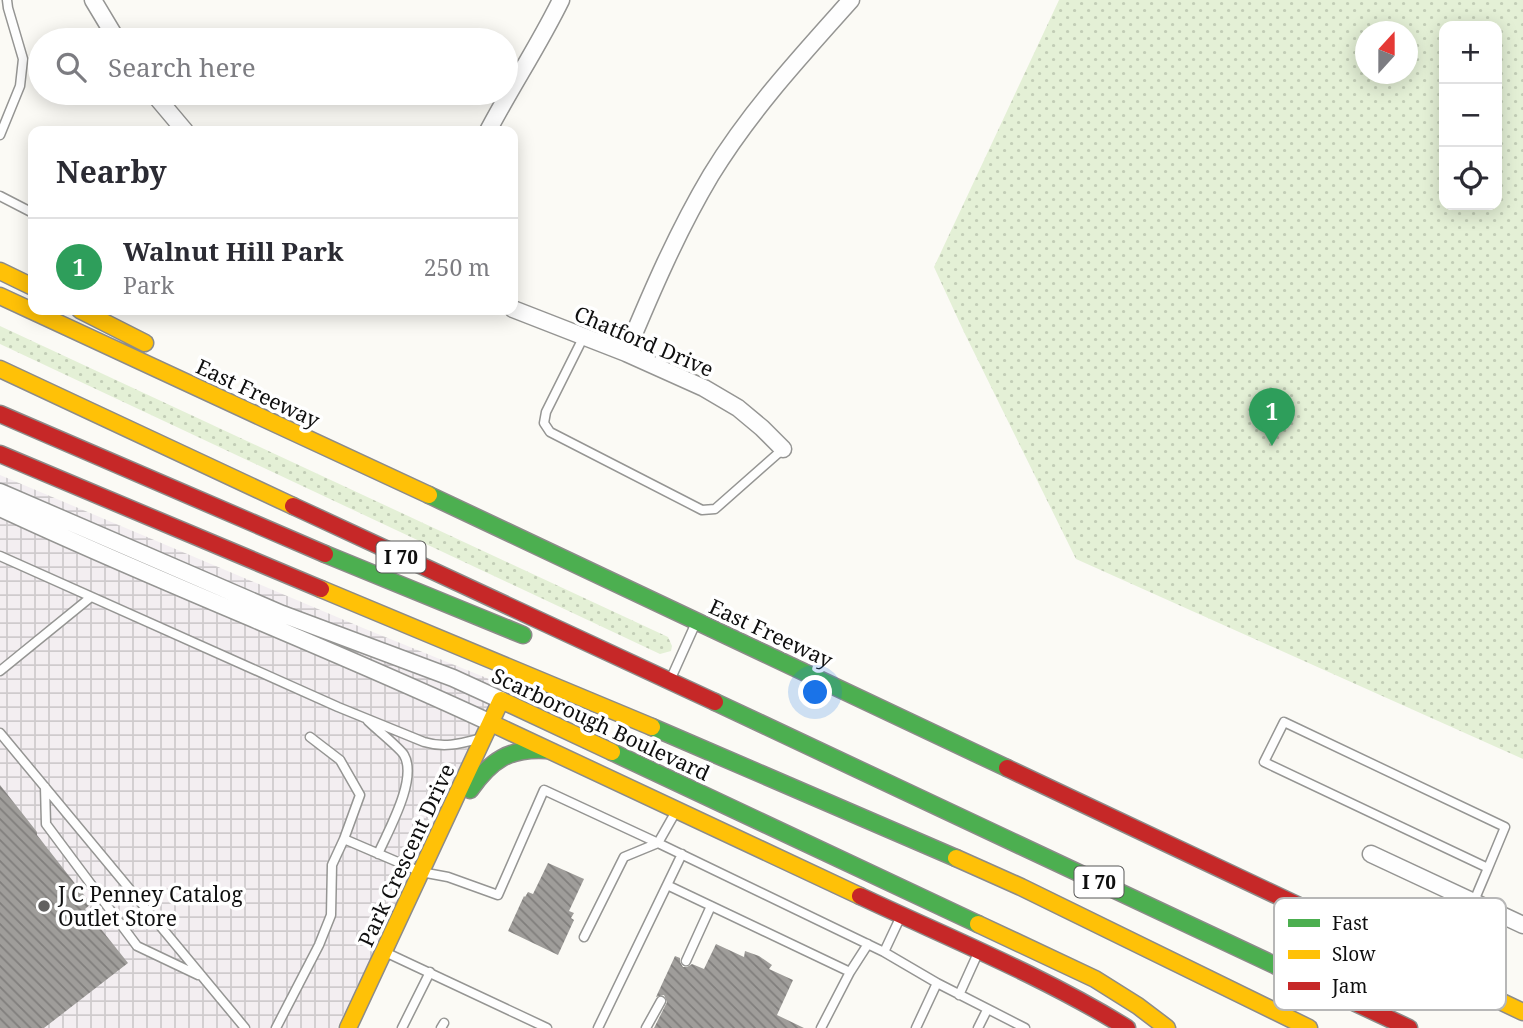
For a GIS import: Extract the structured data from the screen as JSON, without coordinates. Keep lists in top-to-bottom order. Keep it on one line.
{"streets":{"main road":["East Freeway","I 70","Scarborough Boulevard","Park Crescent Drive"],"street":["Chatford Drive"]},"crossings":[["Scarborough Boulevard","Park Crescent Drive"]],"places":["J C Penney Catalog Outlet Store"],"legend":["Fast","Slow","Jam"],"north":"top","page":{"map_buttons":["+","−"],"search":"Search here","heading":"Nearby","list":[{"mark":"1","name":"Walnut Hill Park","note":"Park","value":"250 m"}],"pins":"1"}}
